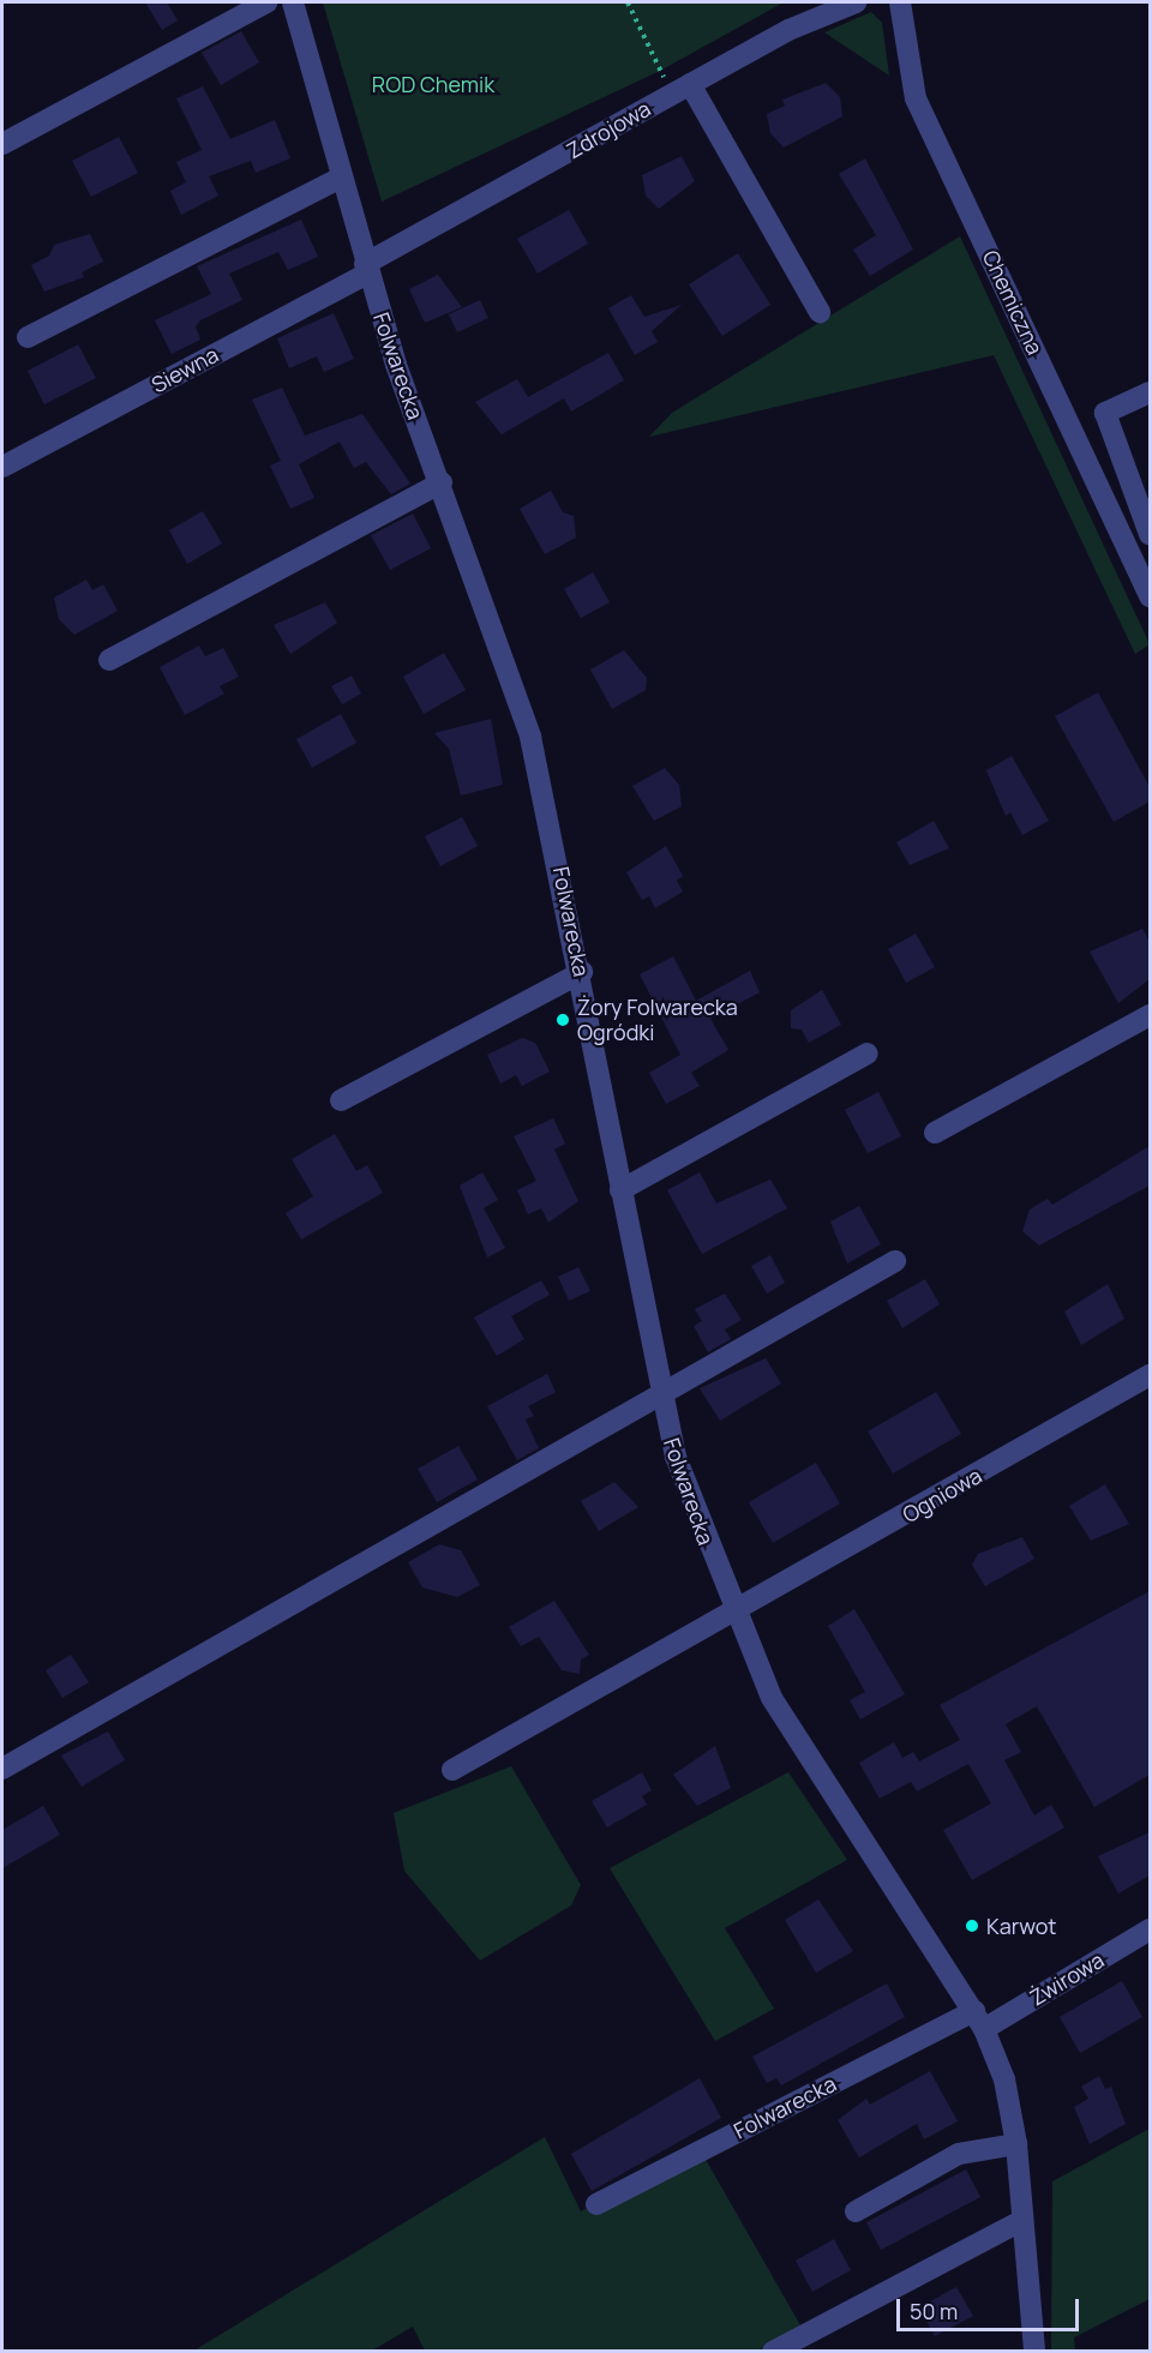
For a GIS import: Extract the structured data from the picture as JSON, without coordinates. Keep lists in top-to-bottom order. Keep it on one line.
{"streets":{"street":["Zdrojowa","Chemiczna","Folwarecka","Siewna","Ogniowa","Żwirowa"]},"crossings":[["Zdrojowa","Folwarecka"],["Zdrojowa","Siewna"],["Folwarecka","Siewna"],["Folwarecka","Ogniowa"],["Folwarecka","Żwirowa"]],"parks":["ROD Chemik"],"places":["Żory Folwarecka Ogródki","Karwot"],"scale_bar":"50 m"}
